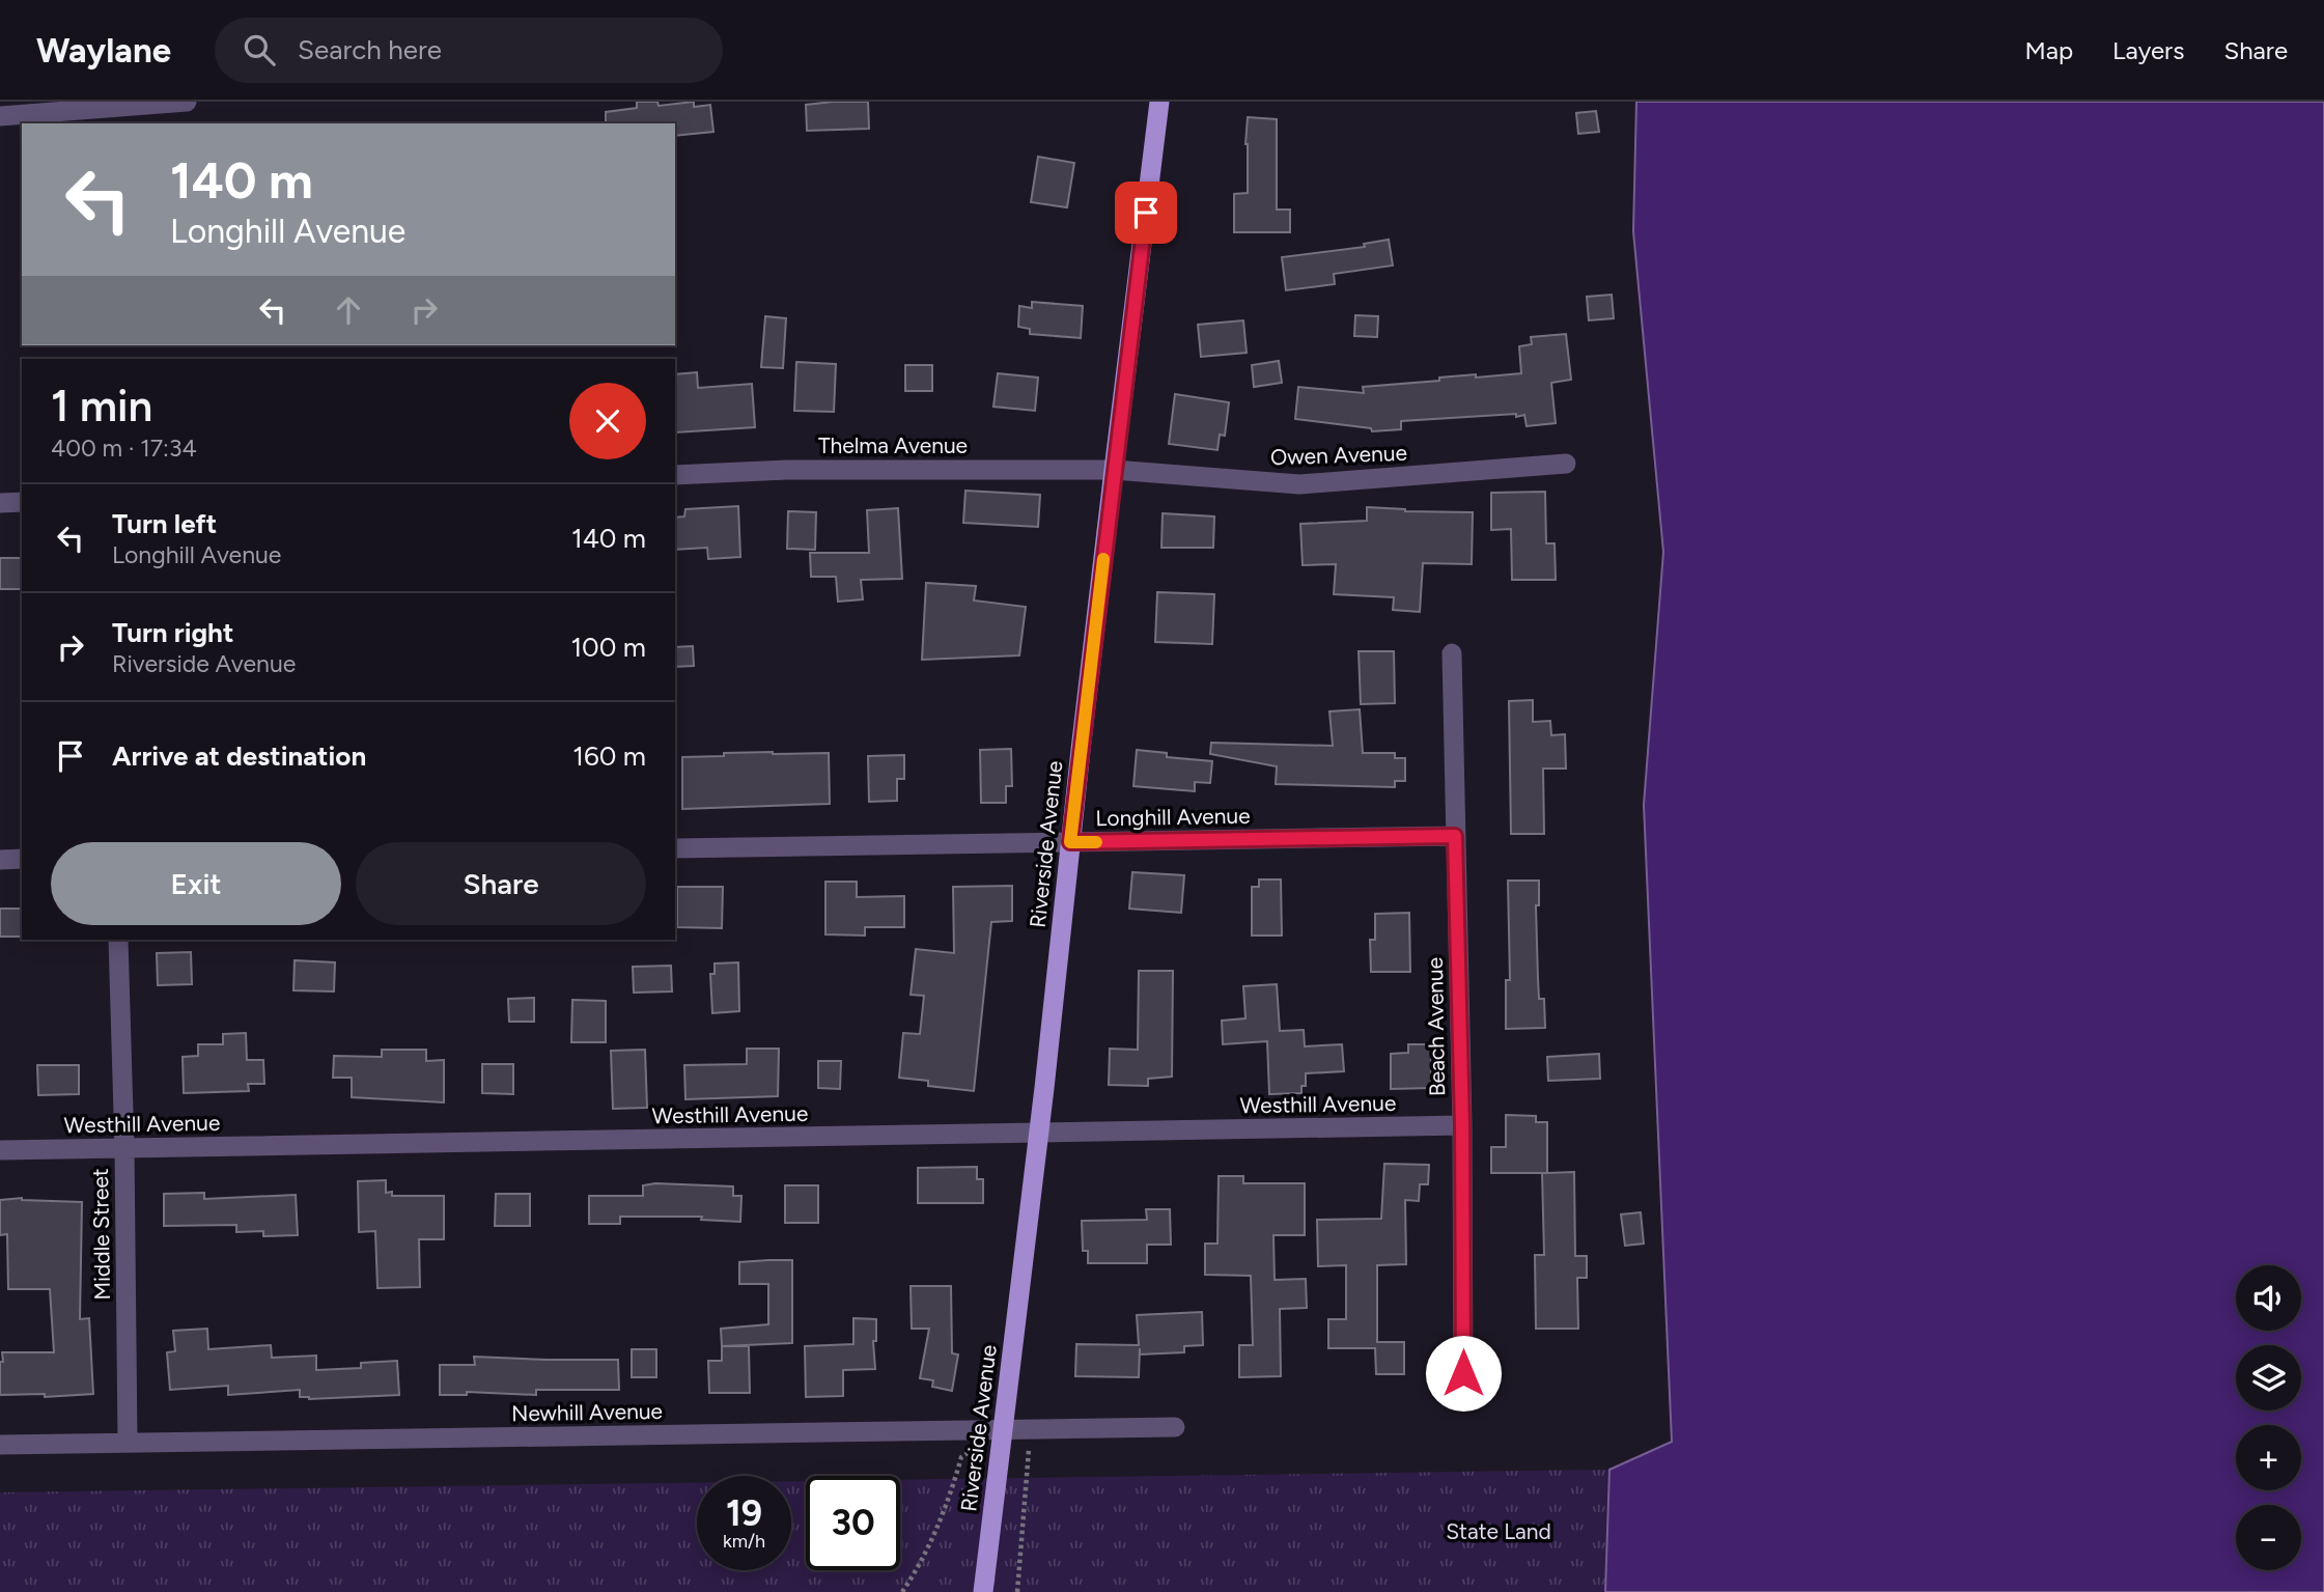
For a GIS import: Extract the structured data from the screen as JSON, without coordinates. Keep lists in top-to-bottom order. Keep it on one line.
{"streets":{"main road":["Riverside Avenue"],"street":["Thelma Avenue","Owen Avenue","Longhill Avenue","Beach Avenue","Westhill Avenue","Middle Street","Newhill Avenue"]},"crossings":[["Thelma Avenue","Owen Avenue"],["Thelma Avenue","Riverside Avenue"],["Owen Avenue","Riverside Avenue"],["Longhill Avenue","Riverside Avenue"],["Longhill Avenue","Beach Avenue"],["Riverside Avenue","Westhill Avenue"],["Riverside Avenue","Newhill Avenue"],["Beach Avenue","Westhill Avenue"],["Westhill Avenue","Middle Street"],["Middle Street","Newhill Avenue"]],"parks":["State Land"],"page":{"header":"Waylane","search":"Search here","nav":["Map","Layers","Share"],"turn":["140 m","Longhill Avenue"],"heading":["1 min","400 m · 17:34"],"list":[{"name":"Turn left","note":"Longhill Avenue","value":"140 m"},{"name":"Turn right","note":"Riverside Avenue","value":"100 m"},{"name":"Arrive at destination","value":"160 m"}],"buttons":["Exit","Share"],"map_buttons":["+","−"],"speed":"19 km/h","limit":"30"}}
